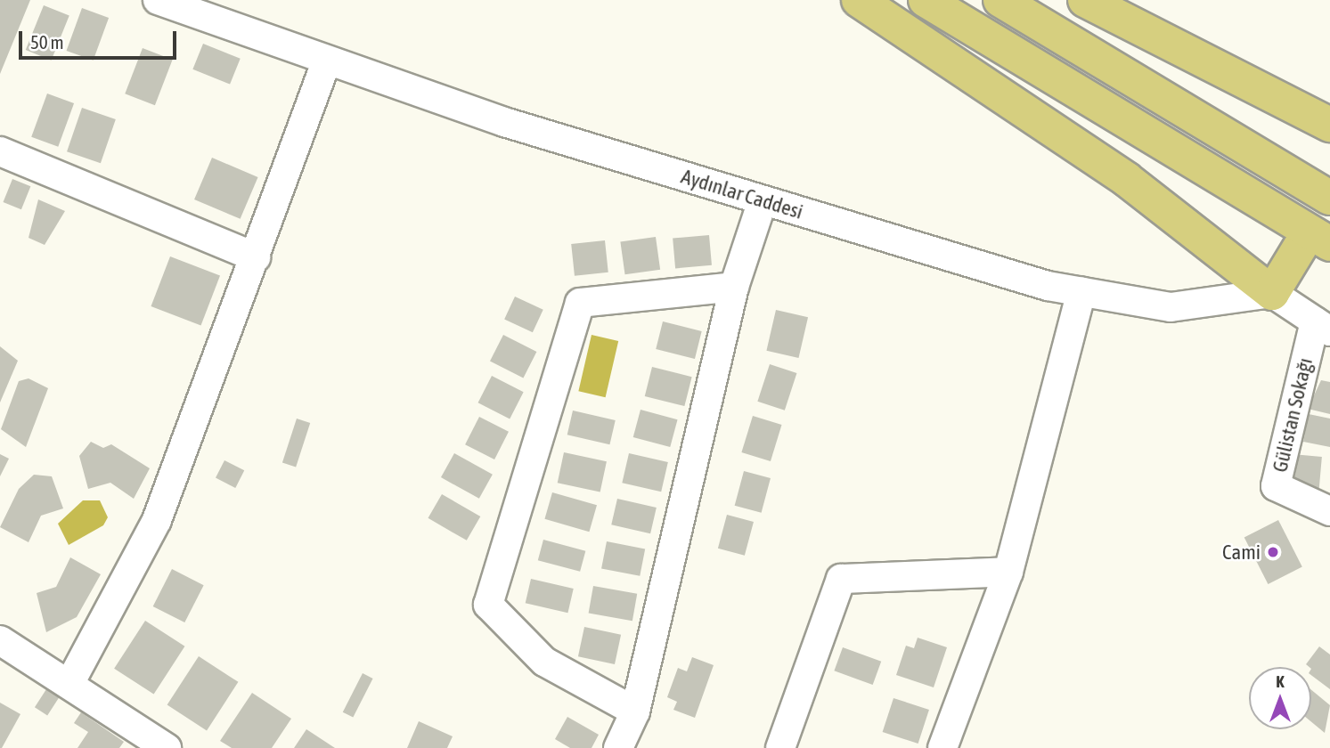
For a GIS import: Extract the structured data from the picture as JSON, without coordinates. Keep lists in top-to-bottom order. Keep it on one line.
{"streets":{"street":["Aydınlar Caddesi","Gülistan Sokağı"]},"places":["Cami"],"scale_bar":"50 m","north":"top"}
